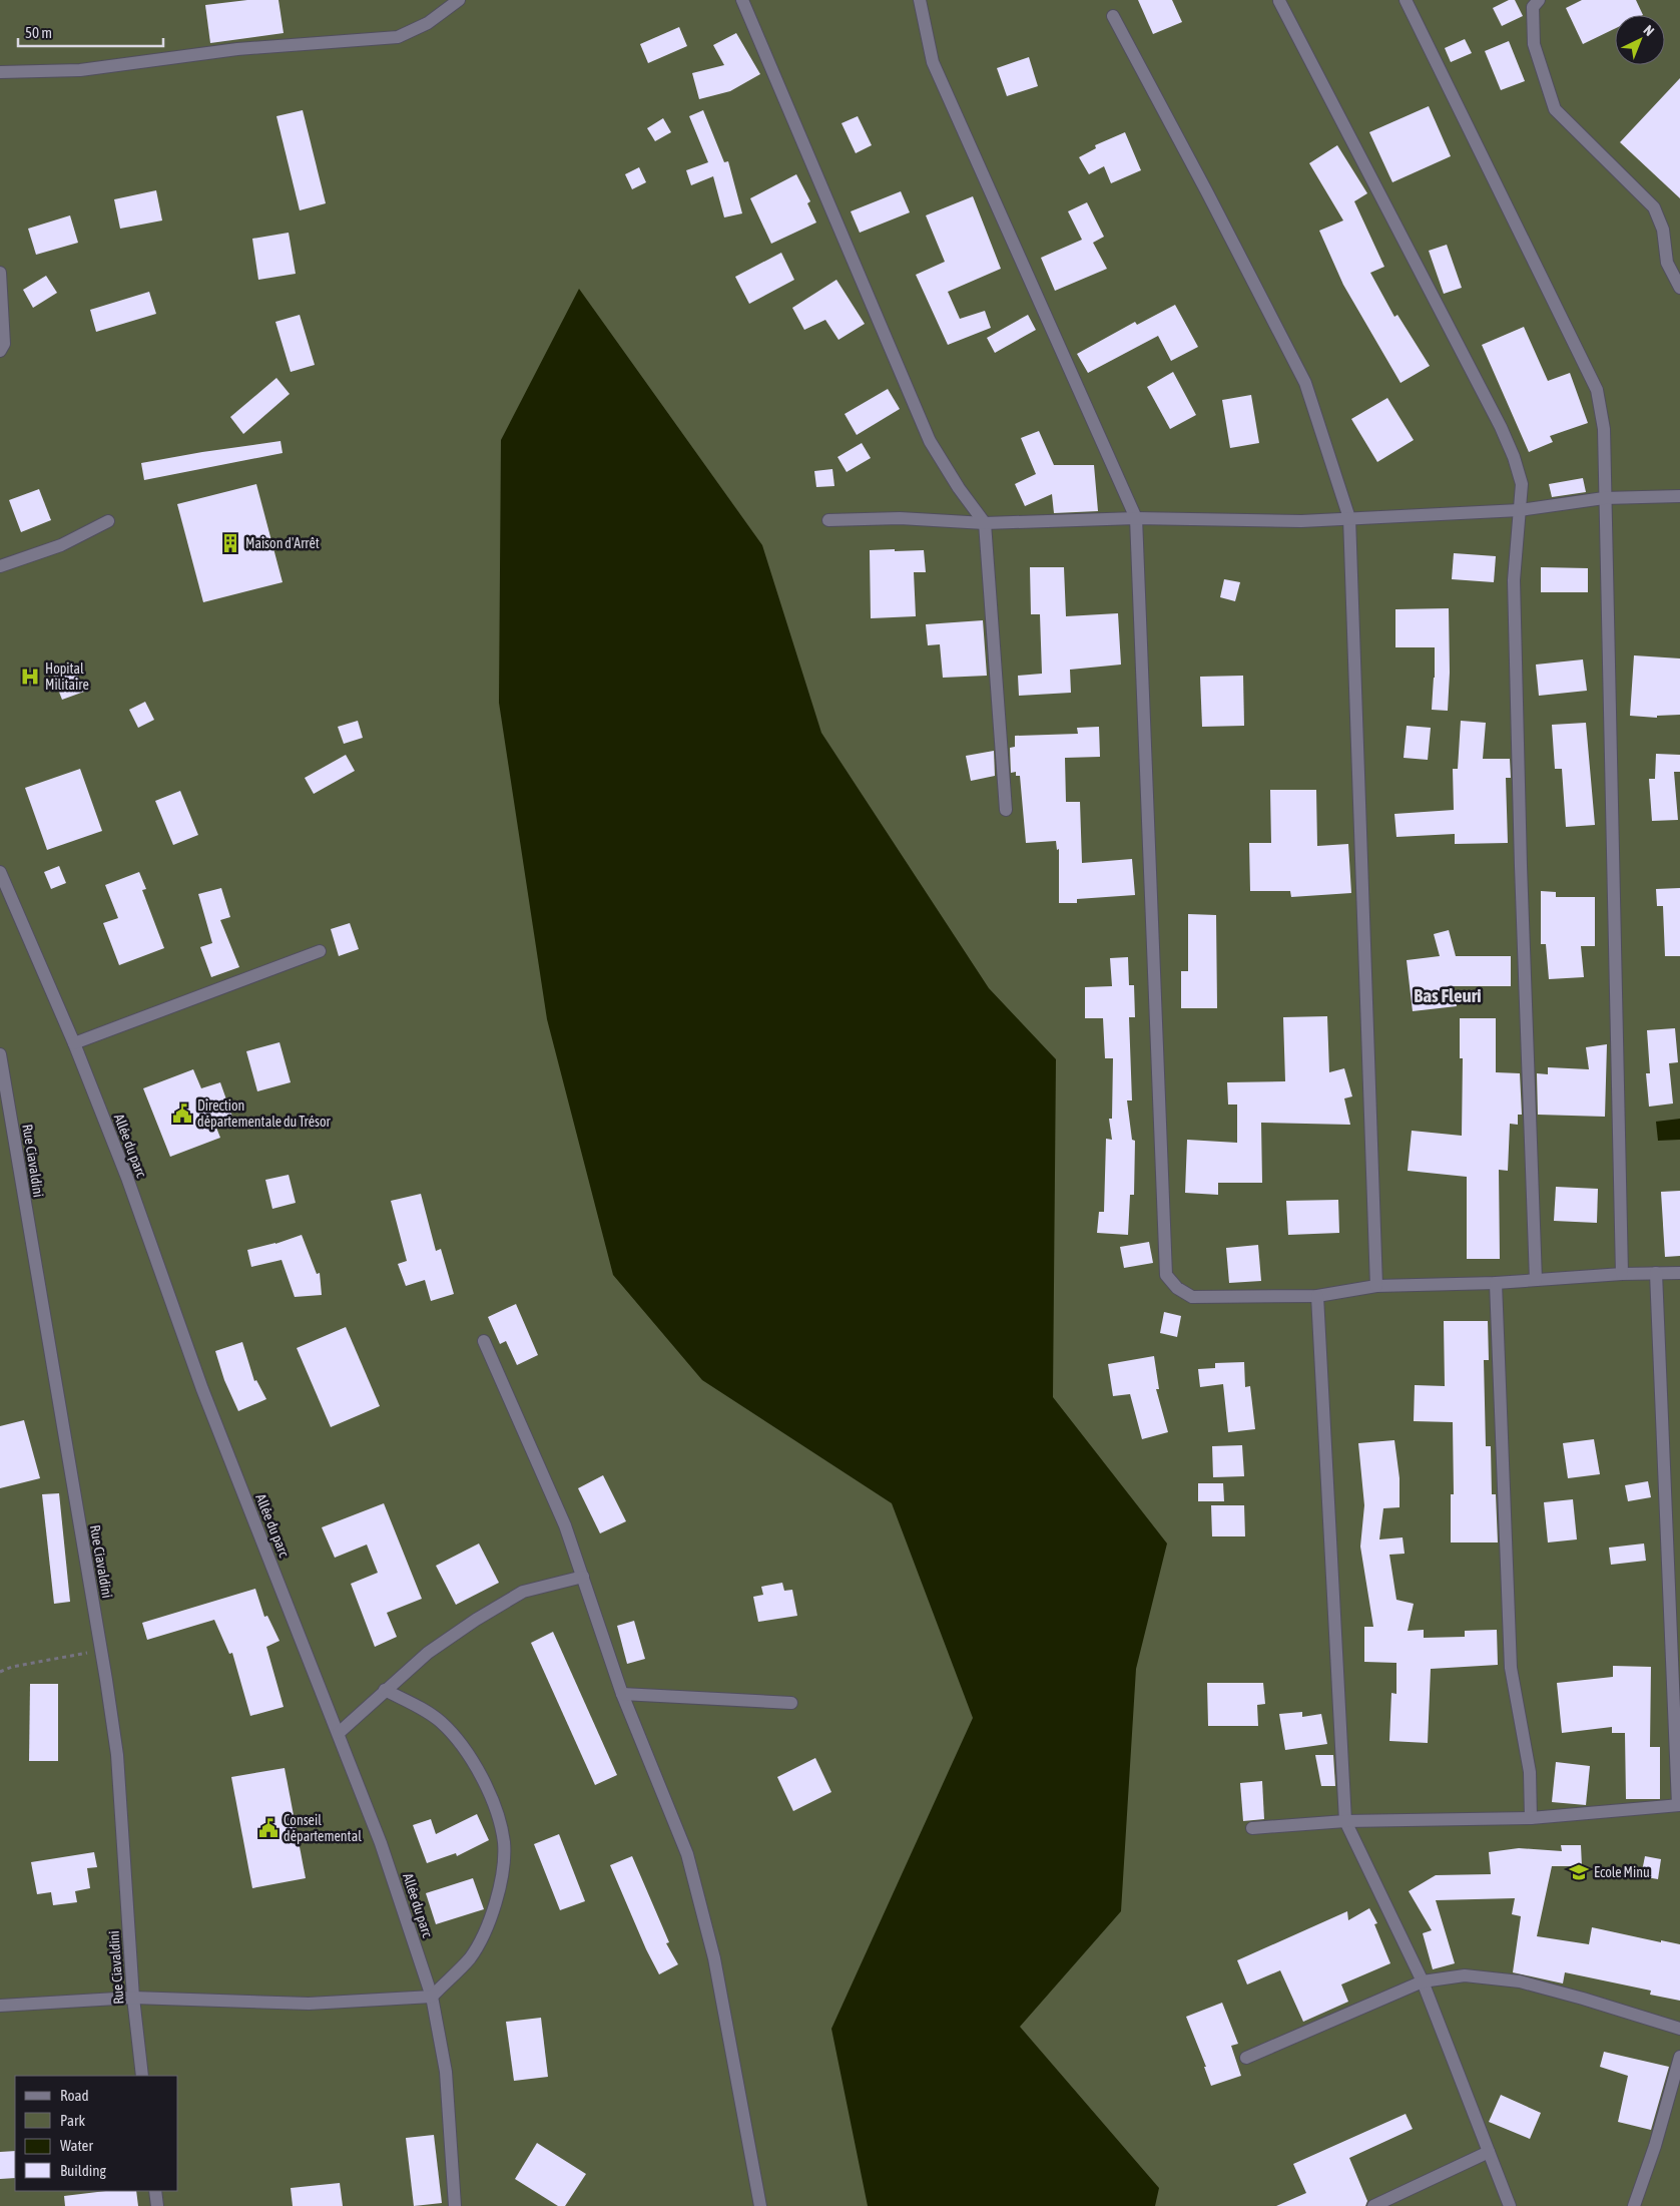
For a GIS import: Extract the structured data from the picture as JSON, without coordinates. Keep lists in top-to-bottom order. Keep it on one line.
{"streets":{"street":["Allée du parc","Rue Ciavaldini"]},"districts":["Bas Fleuri"],"places":{"building":["Maison d'Arrêt"],"hospital":["Hopital Militaire"],"public building":["Direction départementale du Trésor","Conseil départemental"],"school or university":["Ecole Minu"]},"legend":["Road","Park","Water","Building"],"scale_bar":"50 m","north":"top right"}
